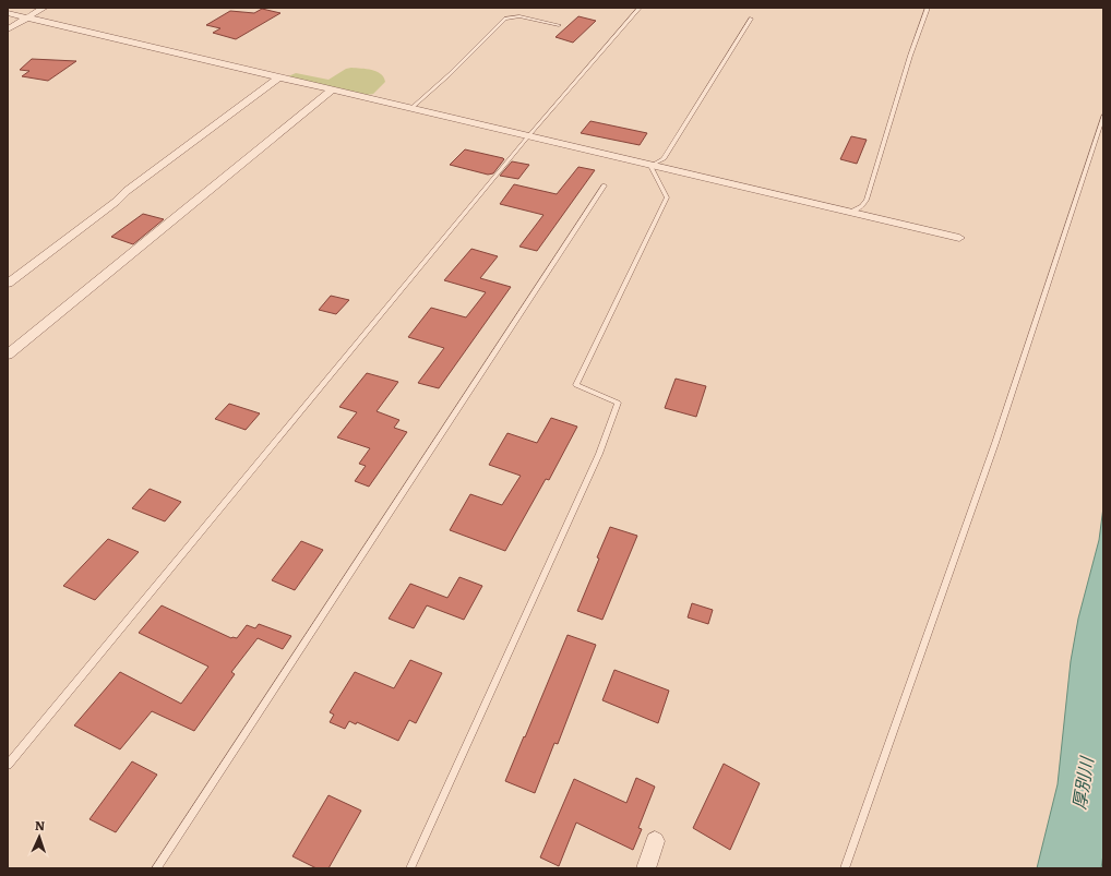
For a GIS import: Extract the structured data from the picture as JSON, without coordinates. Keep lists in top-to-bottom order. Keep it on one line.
{"water":["厚別川"],"north":"top"}
